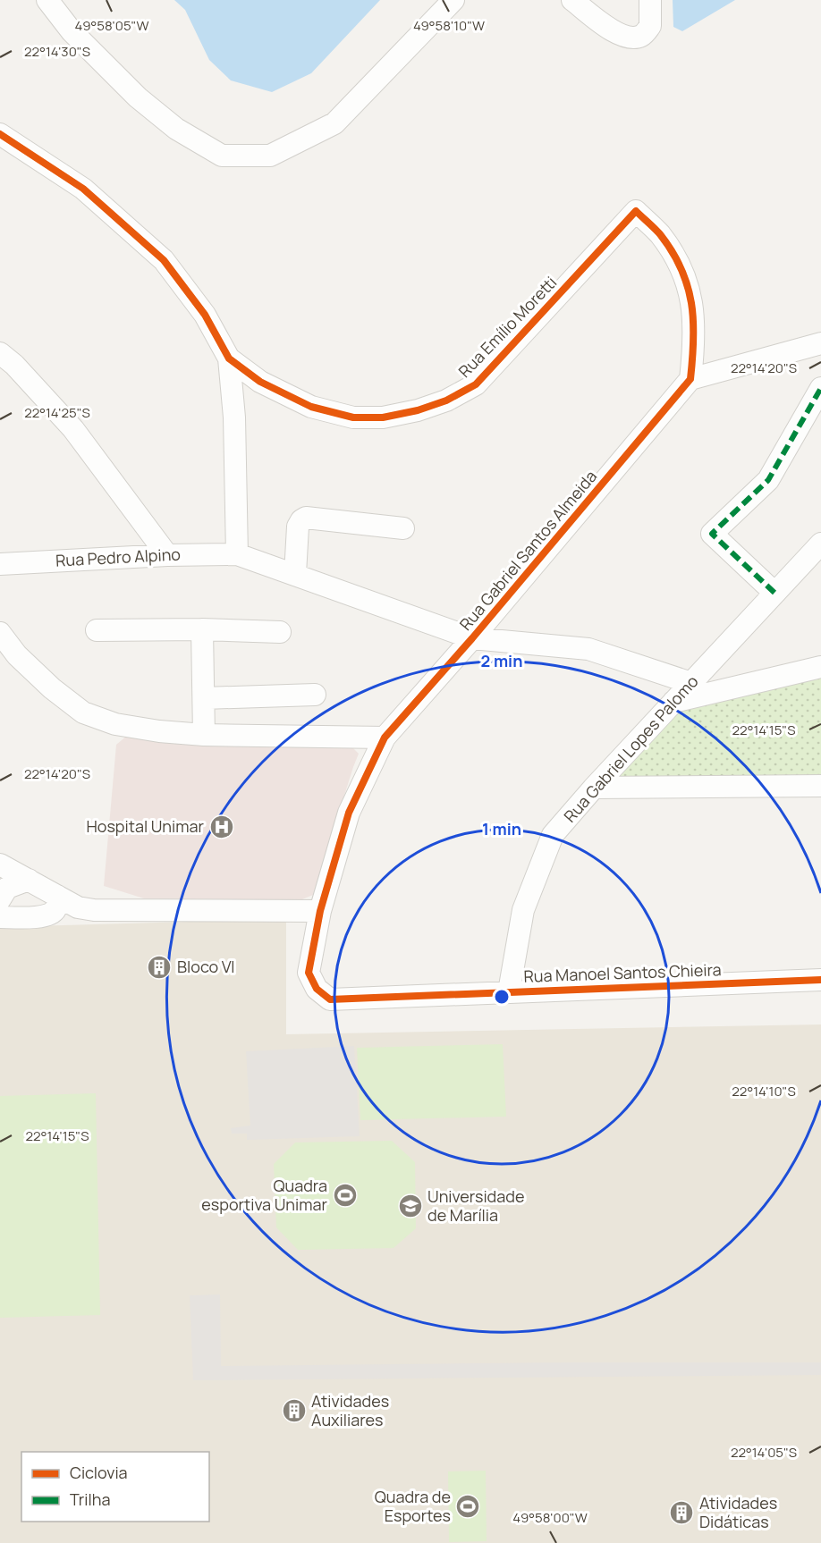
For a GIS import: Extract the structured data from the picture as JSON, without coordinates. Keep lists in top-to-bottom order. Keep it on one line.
{"streets":{"street":["Rua Emílio Moretti","Rua Gabriel Santos Almeida","Rua Pedro Alpino","Rua Gabriel Lopes Palomo","Rua Manoel Santos Chieira"]},"crossings":[["Rua Emílio Moretti","Rua Gabriel Santos Almeida"],["Rua Gabriel Santos Almeida","Rua Pedro Alpino"],["Rua Gabriel Santos Almeida","Rua Manoel Santos Chieira"],["Rua Pedro Alpino","Rua Gabriel Lopes Palomo"],["Rua Gabriel Lopes Palomo","Rua Manoel Santos Chieira"]],"places":{"hospital":["Hospital Unimar"],"building":["Bloco Vl","Atividades Auxiliares","Atividades Didáticas"],"sports":["Quadra esportiva Unimar","Quadra de Esportes"],"school or university":["Universidade de Marília"]},"legend":["Ciclovia","Trilha"],"coordinates":["49°58'05\"W","49°58'10\"W","22°14'30\"S","22°14'20\"S","22°14'25\"S","22°14'15\"S","22°14'10\"S","22°14'05\"S","49°58'00\"W"],"rings":["2 min","1 min"]}
